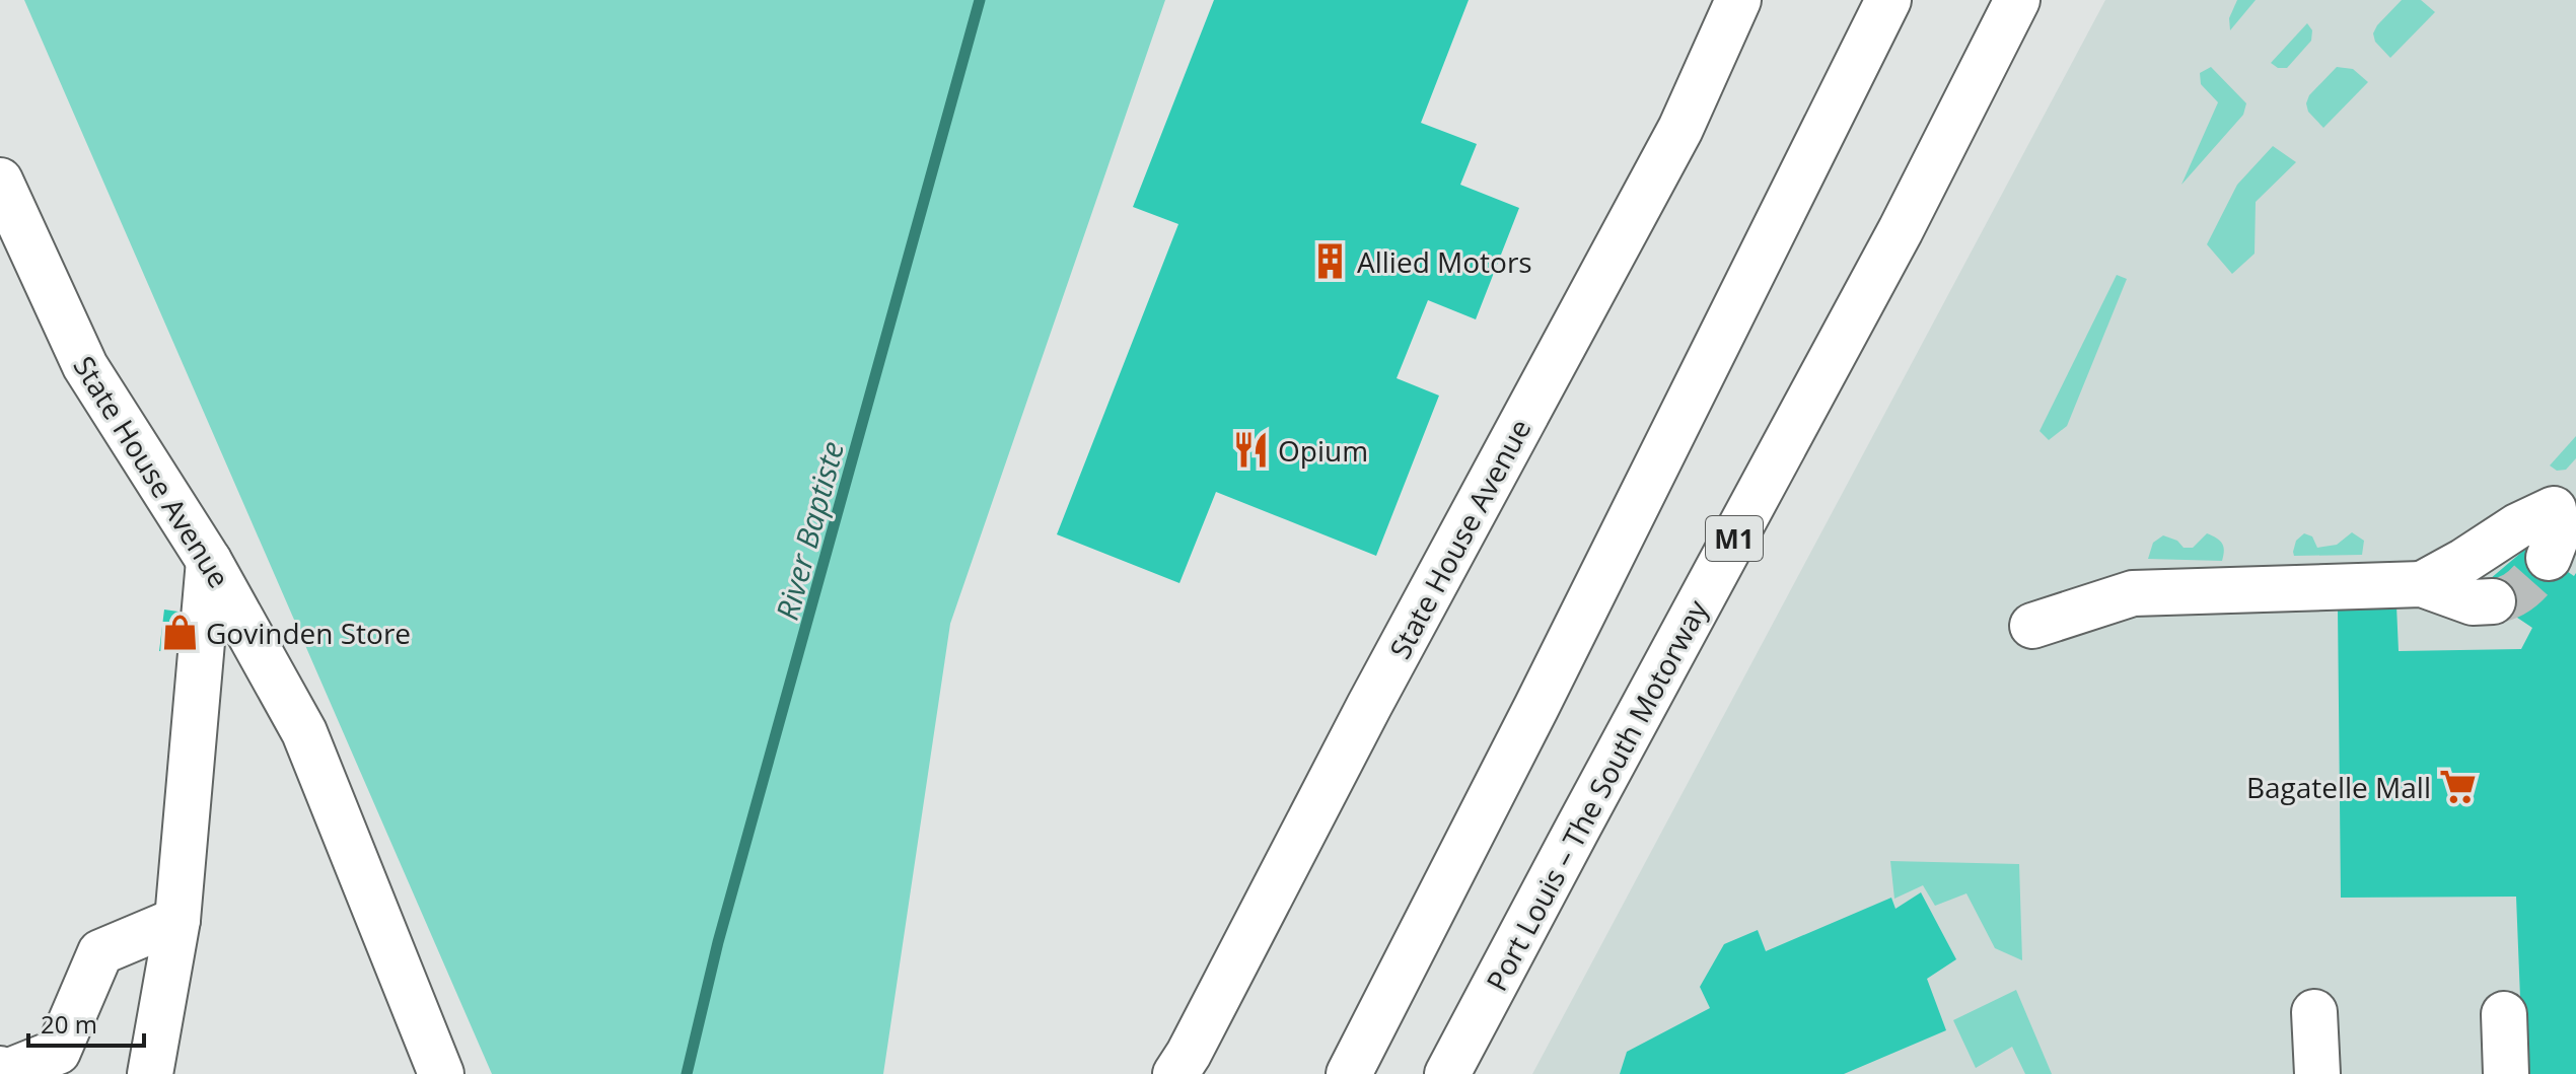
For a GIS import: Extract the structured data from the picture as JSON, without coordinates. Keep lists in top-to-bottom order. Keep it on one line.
{"streets":{"main road":["State House Avenue","M1","Port Louis – The South Motorway"]},"water":["River Baptiste"],"places":{"building":["Allied Motors"],"restaurant":["Opium"],"shop":["Govinden Store"],"supermarket":["Bagatelle Mall"]},"scale_bar":"20 m"}
